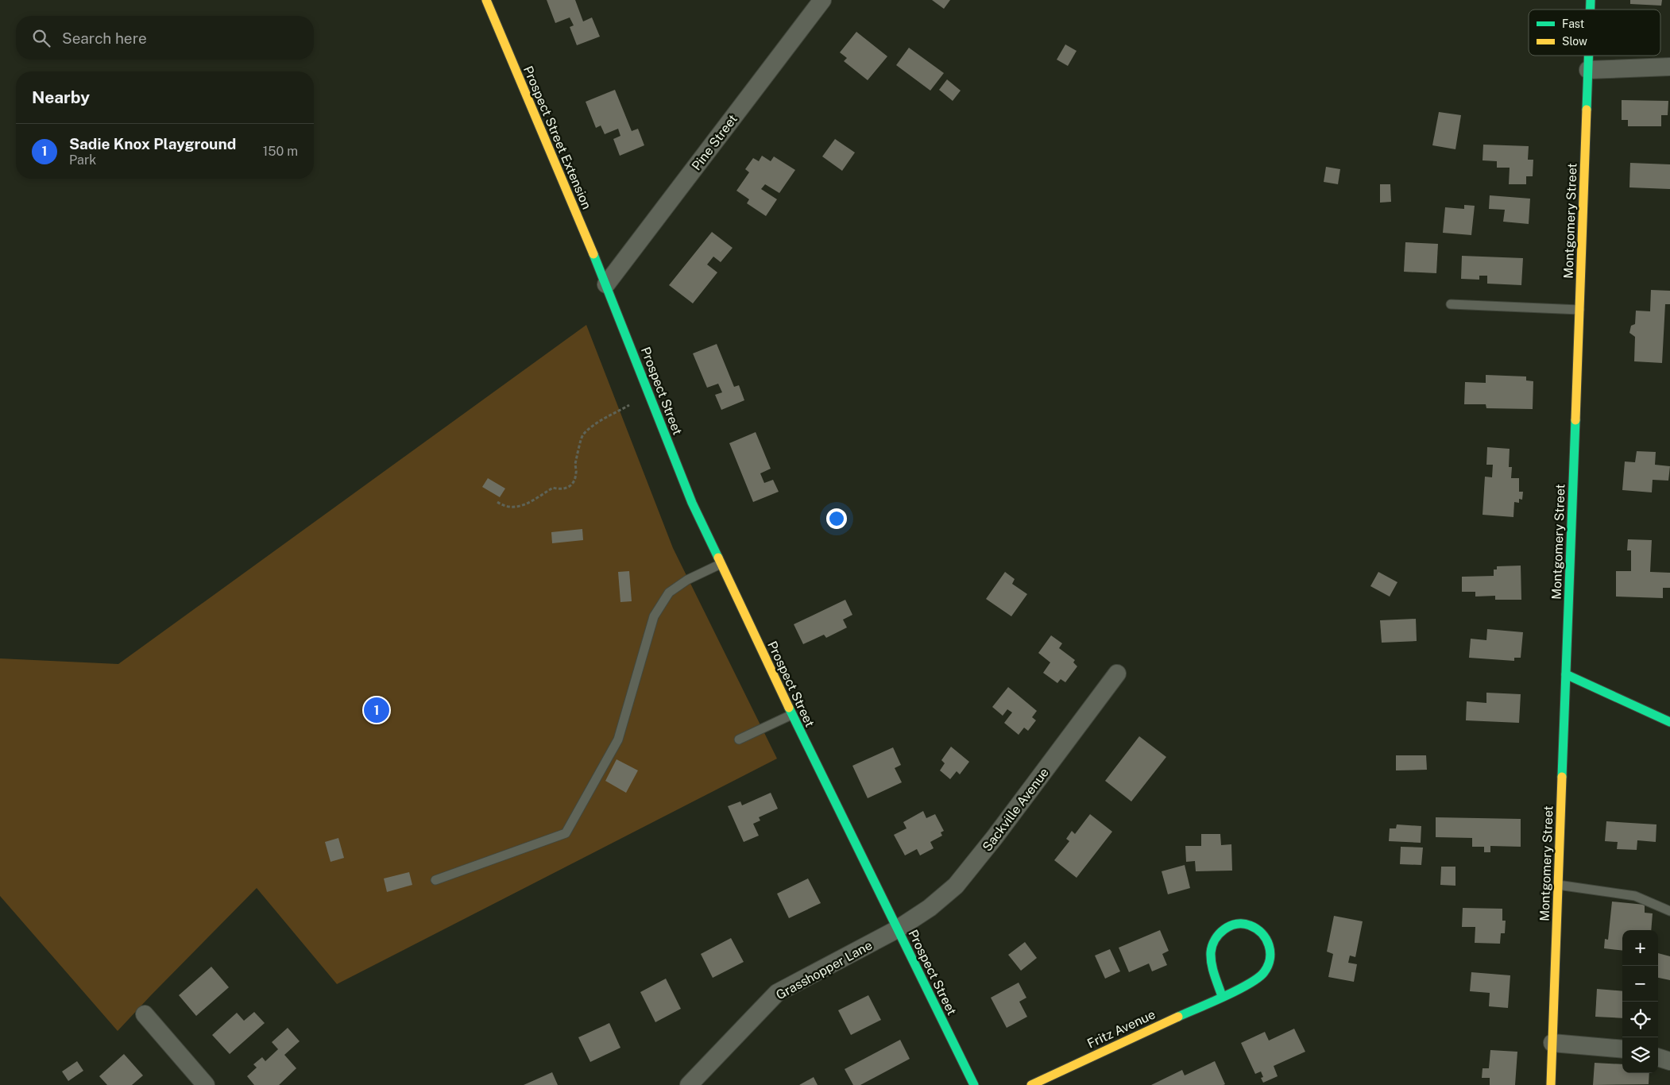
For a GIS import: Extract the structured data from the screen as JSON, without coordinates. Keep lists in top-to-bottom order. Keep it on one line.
{"streets":{"street":["Prospect Street Extension","Pine Street","Montgomery Street","Prospect Street","Sackville Avenue","Grasshopper Lane","Fritz Avenue"]},"crossings":[["Prospect Street Extension","Pine Street"],["Prospect Street Extension","Prospect Street"],["Pine Street","Prospect Street"],["Prospect Street","Sackville Avenue"],["Prospect Street","Grasshopper Lane"],["Sackville Avenue","Grasshopper Lane"]],"legend":["Fast","Slow"],"page":{"search":"Search here","heading":"Nearby","list":[{"mark":"1","name":"Sadie Knox Playground","note":"Park","value":"150 m"}],"pins":"1","map_buttons":["+","−"]}}
